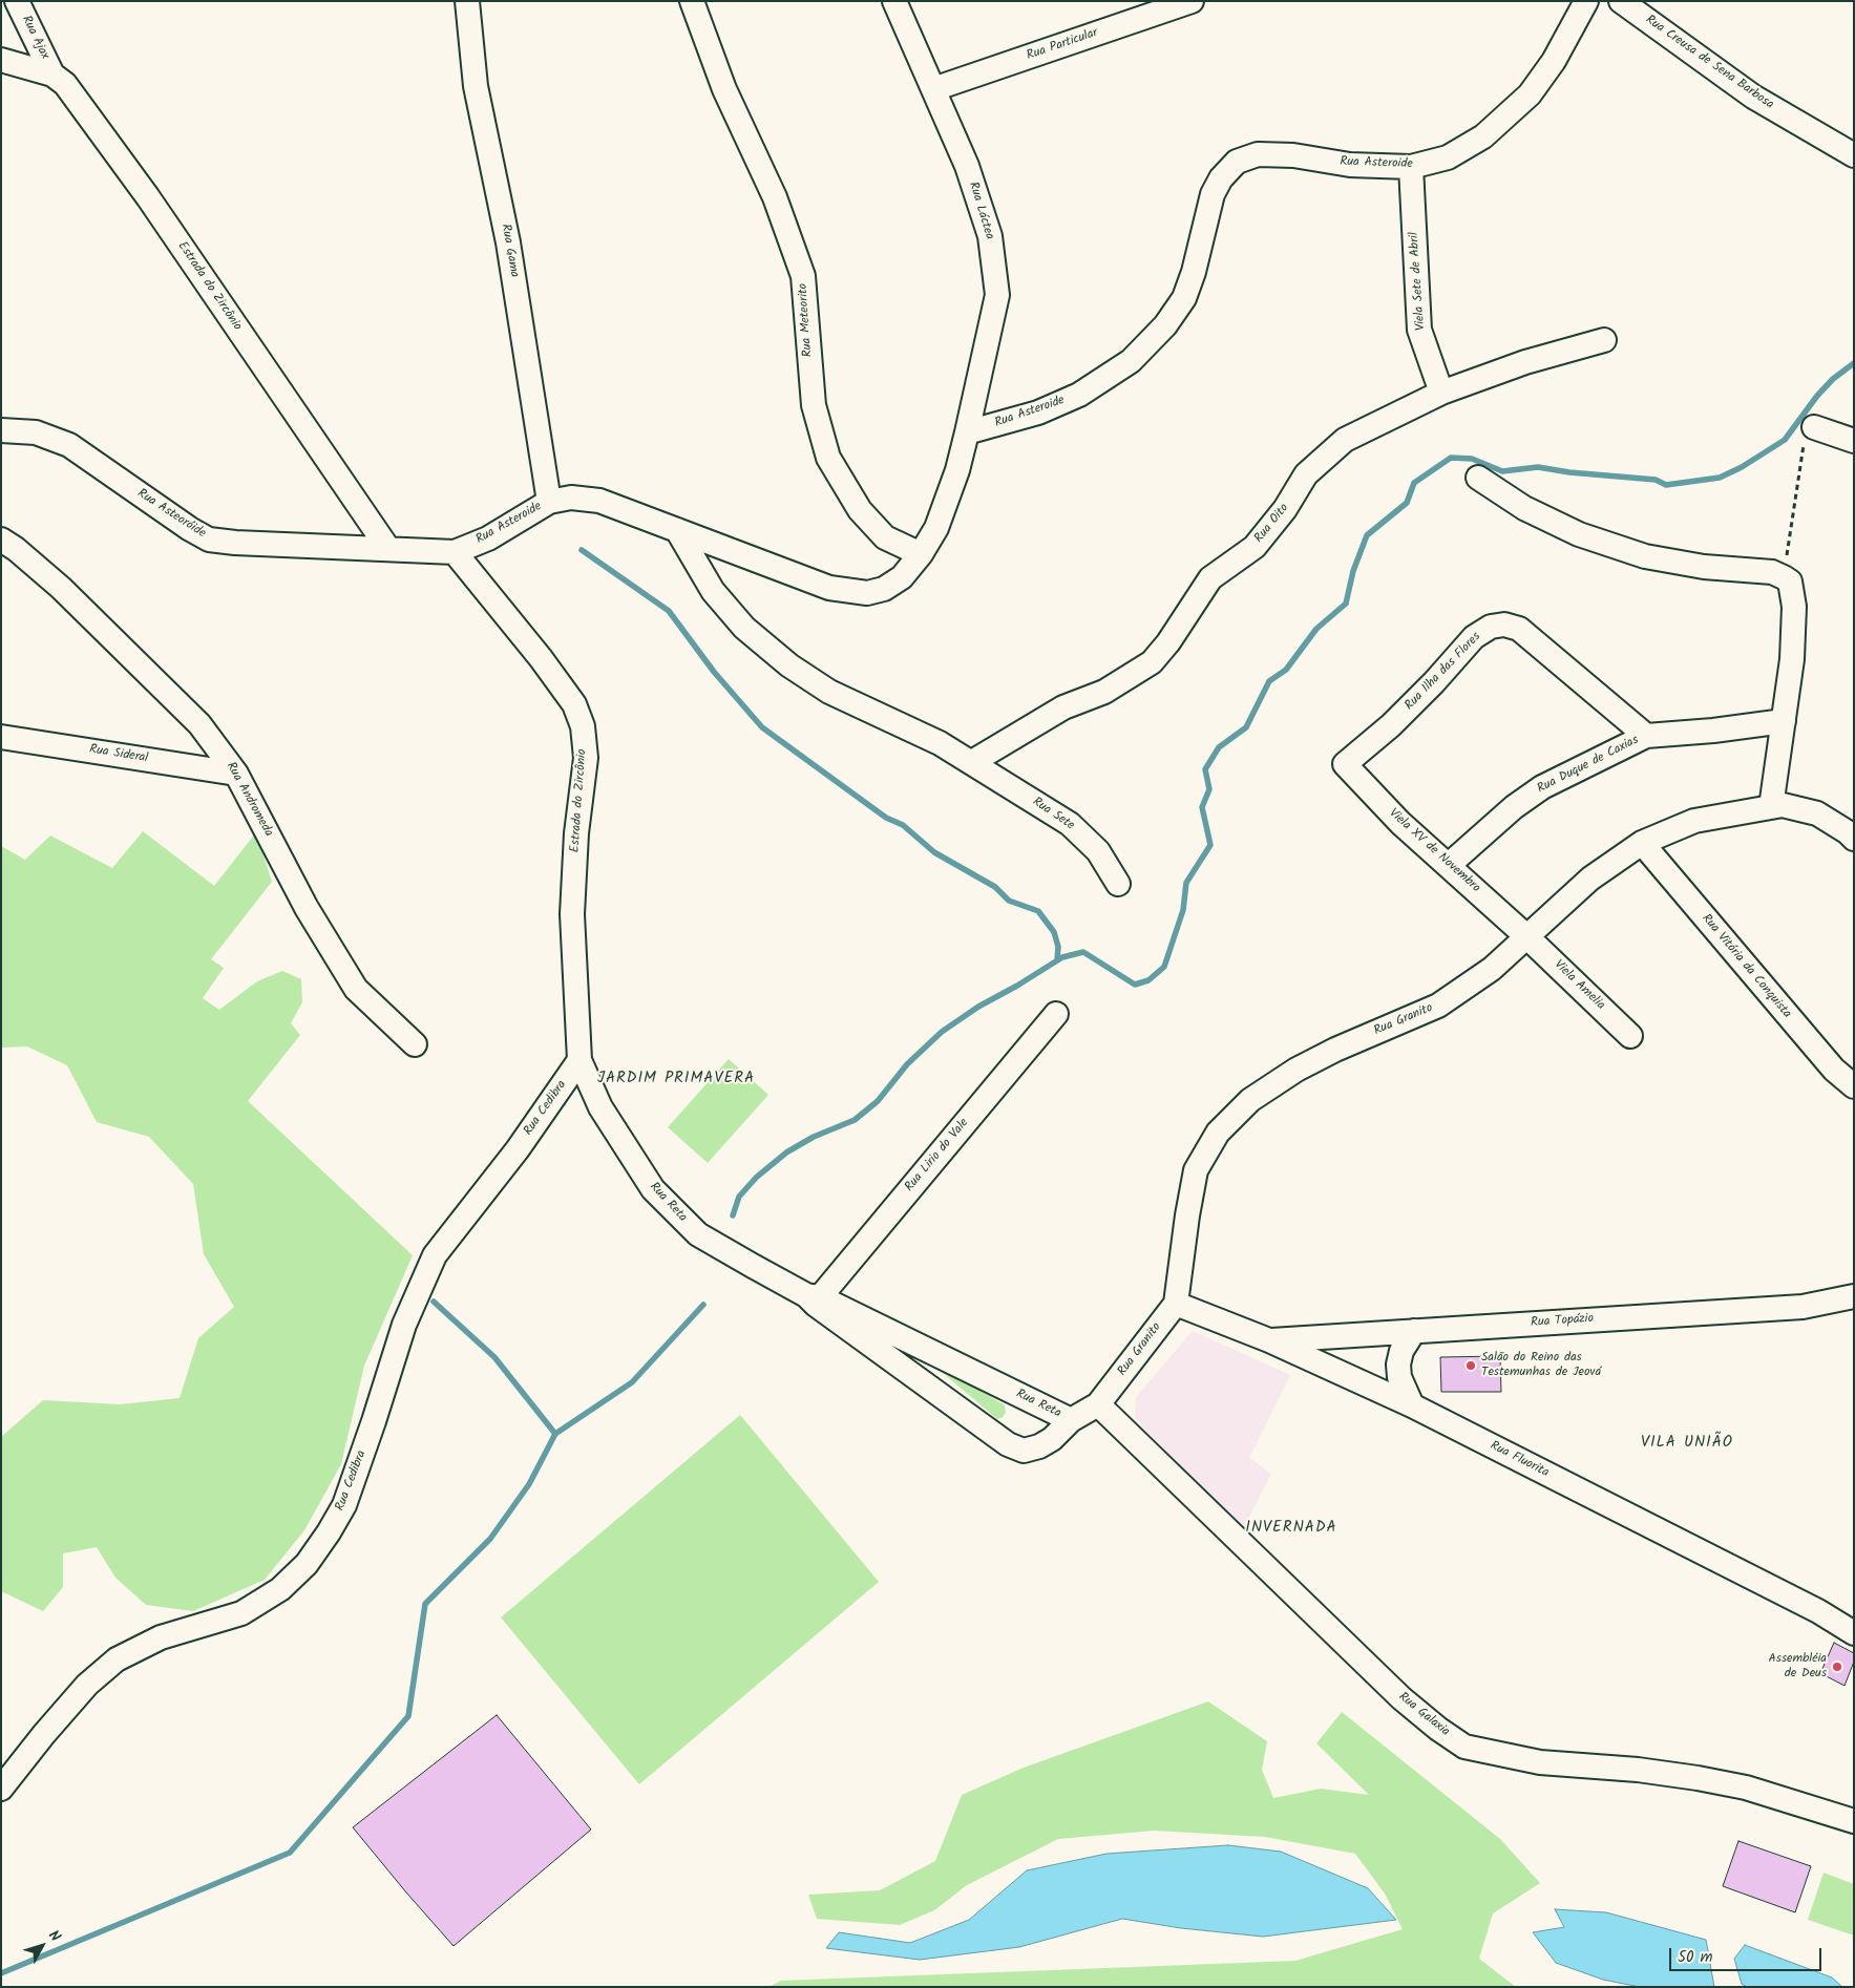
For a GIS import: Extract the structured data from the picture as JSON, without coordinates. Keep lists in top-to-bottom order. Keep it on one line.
{"streets":{"street":["Rua Ajax","Rua Particular","Rua Creusa de Sena Barbosa","Rua Asteroide","Rua Láctea","Rua Gama","Viela Sete de Abril","Estrada do Zircônio","Rua Meteorito","Rua Asteoróide","Rua Oito","Rua Ilha das Flores","Rua Sideral","Rua Duque de Caxias","Rua Andromeda","Rua Sete","Viela XV de Novembro","Rua Vitória da Conquista","Viela Amelia","Rua Granito","Rua Cedibra","Rua Lirio do Vale","Rua Reta","Rua Topázio","Rua Fluorita","Rua Galaxia"]},"crossings":[["Rua Ajax","Estrada do Zircônio"],["Rua Particular","Rua Láctea"],["Rua Asteroide","Rua Láctea"],["Rua Asteroide","Rua Gama"],["Rua Asteroide","Viela Sete de Abril"],["Rua Asteroide","Estrada do Zircônio"],["Rua Asteroide","Rua Meteorito"],["Rua Asteroide","Rua Asteoróide"],["Rua Asteroide","Rua Sete"],["Viela Sete de Abril","Rua Oito"],["Estrada do Zircônio","Rua Asteoróide"],["Estrada do Zircônio","Rua Cedibra"],["Estrada do Zircônio","Rua Reta"],["Rua Oito","Rua Sete"],["Rua Ilha das Flores","Rua Duque de Caxias"],["Rua Ilha das Flores","Viela XV de Novembro"],["Rua Sideral","Rua Andromeda"],["Rua Duque de Caxias","Viela XV de Novembro"],["Viela XV de Novembro","Viela Amelia"],["Viela XV de Novembro","Rua Granito"],["Rua Vitória da Conquista","Rua Granito"],["Viela Amelia","Rua Granito"],["Rua Granito","Rua Reta"],["Rua Granito","Rua Fluorita"],["Rua Granito","Rua Galaxia"],["Rua Cedibra","Rua Reta"],["Rua Lirio do Vale","Rua Reta"],["Rua Reta","Rua Galaxia"],["Rua Topázio","Rua Fluorita"]],"districts":["JARDIM PRIMAVERA","VILA UNIÃO","INVERNADA"],"places":["Salão do Reino das Testemunhas de Jeová","Assembléia de Deus"],"scale_bar":"50 m","north":"top right"}
